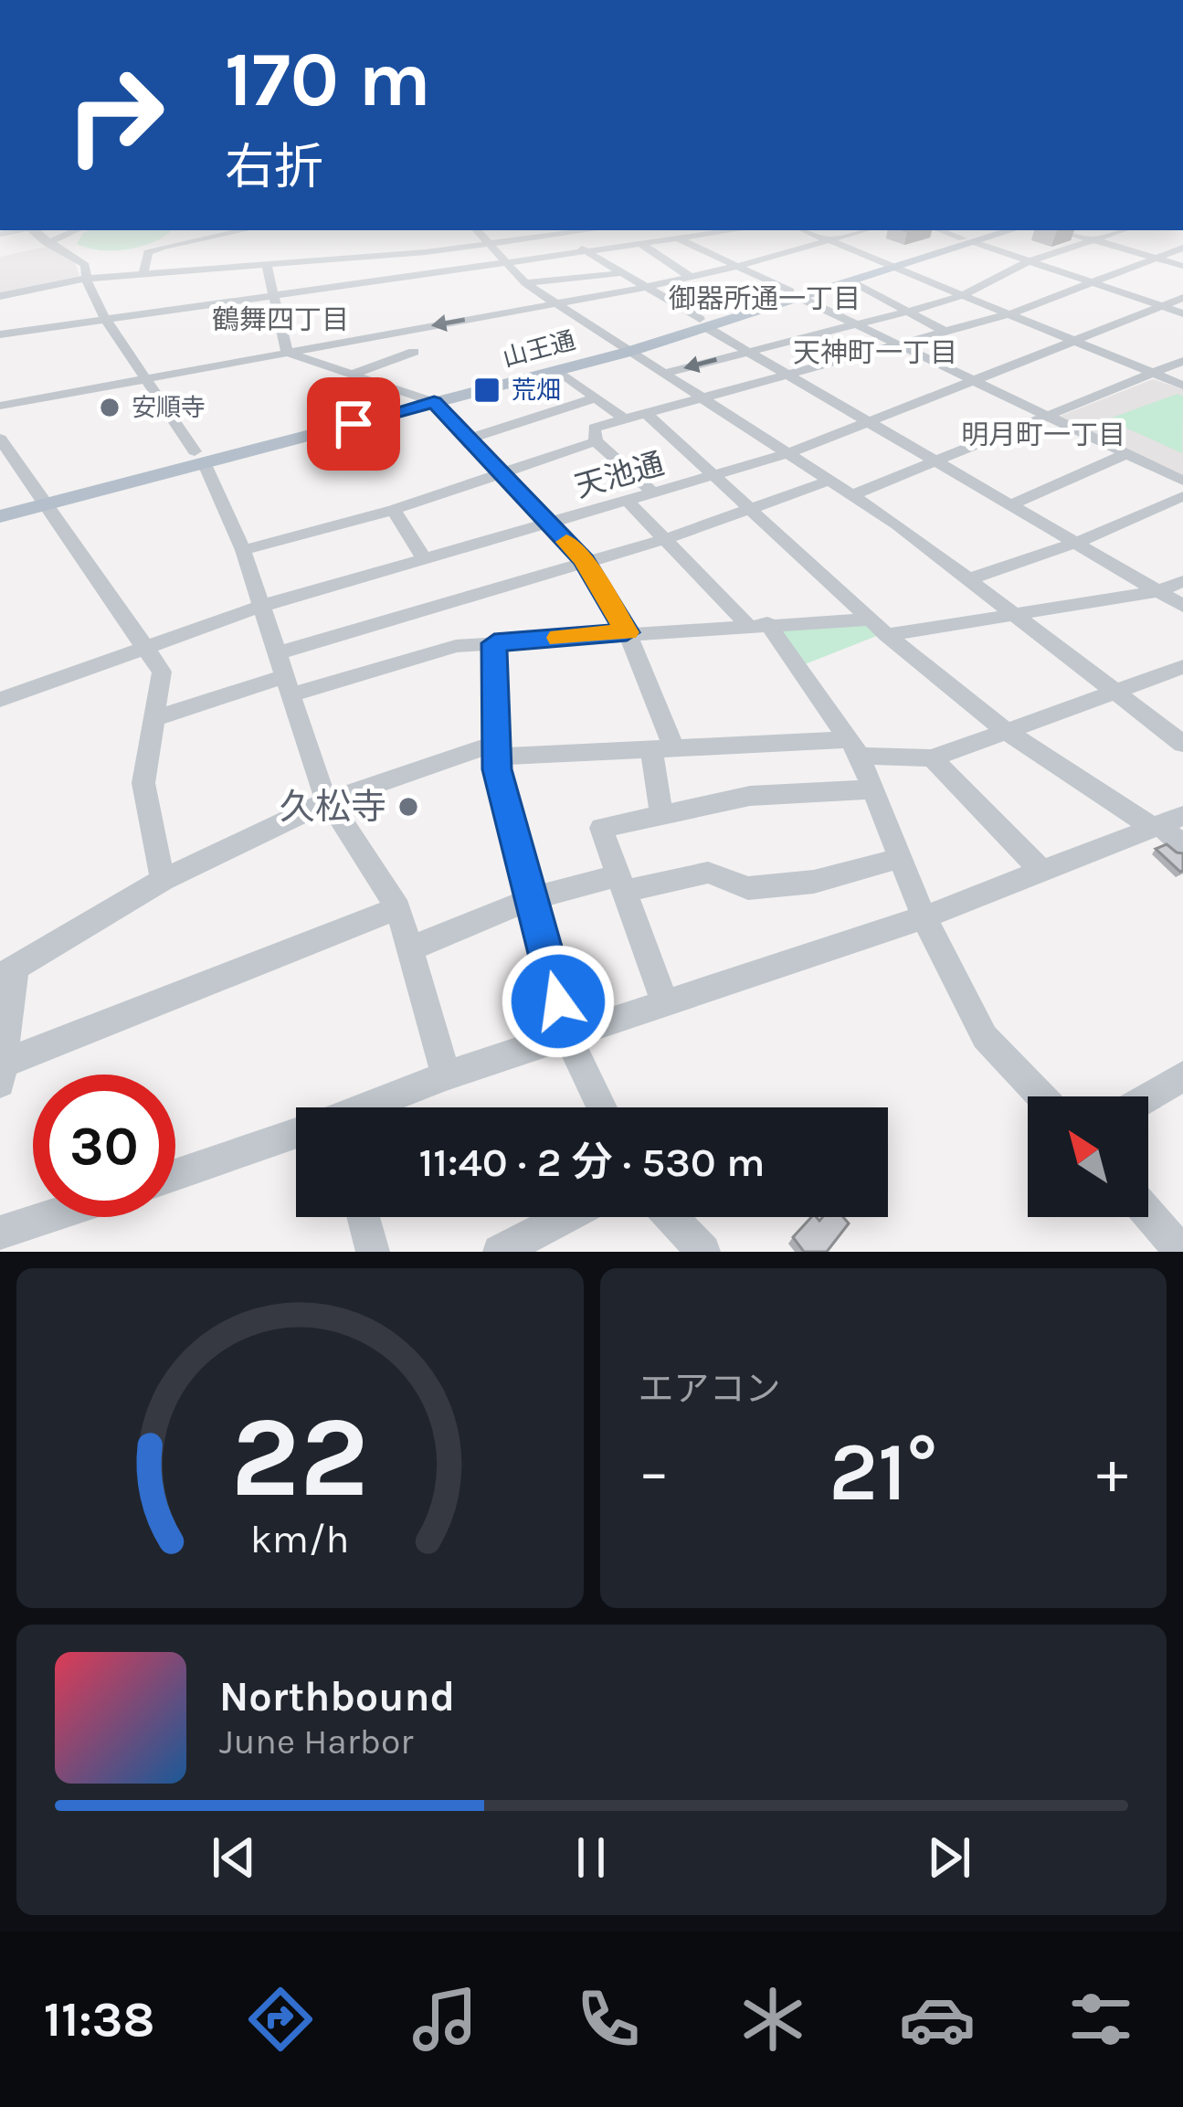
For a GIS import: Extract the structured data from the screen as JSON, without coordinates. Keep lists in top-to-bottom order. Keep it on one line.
{"streets":{"main road":["山王通"],"street":["天池通"]},"districts":["御器所通一丁目","鶴舞四丁目","天神町一丁目","明月町一丁目"],"places":{"transit":["荒畑"],"other":["安順寺","久松寺"]},"north":"top left","page":{"turn":["170 m","右折"],"limit":"30","trip":"11:40 · 2 分 · 530 m","tile":"エアコン","heat":["−","21°","+"],"song":["Northbound","June Harbor"],"tabs":"11:38","gauge":["22","km/h"]}}
